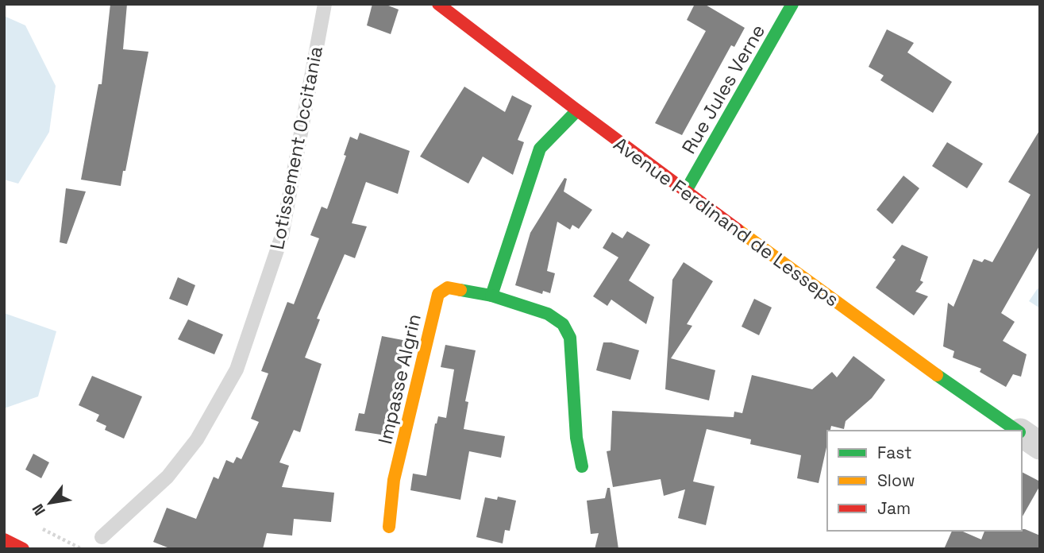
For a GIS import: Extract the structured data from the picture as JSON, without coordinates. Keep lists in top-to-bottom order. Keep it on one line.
{"streets":{"street":["Rue Jules Verne","Avenue Ferdinand de Lesseps","Impasse Algrin"],"lane":["Lotissement Occitania"]},"crossings":[["Rue Jules Verne","Avenue Ferdinand de Lesseps"]],"legend":["Fast","Slow","Jam"],"north":"bottom left"}
